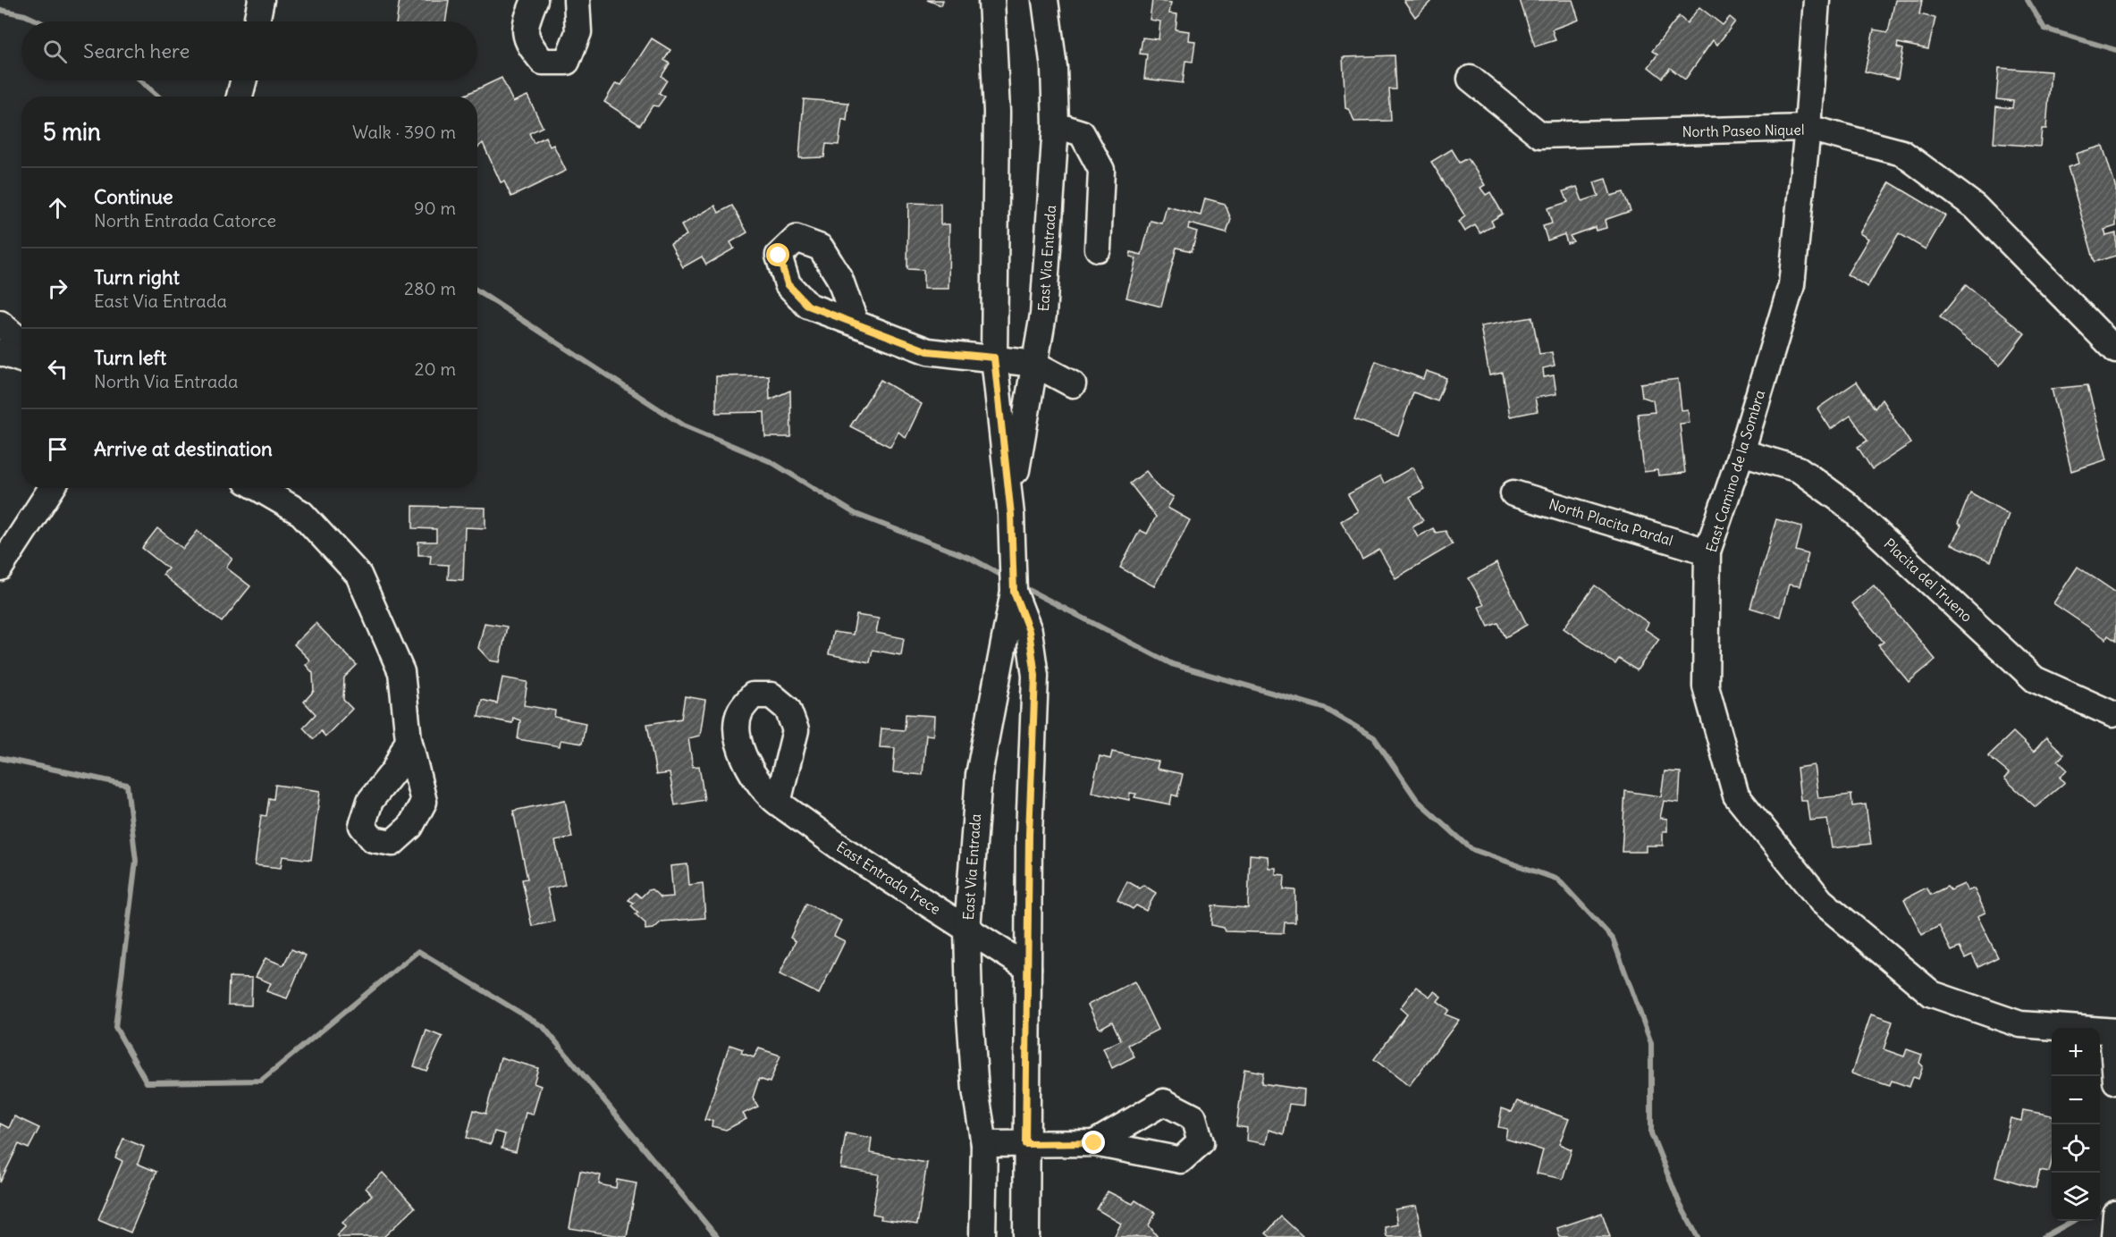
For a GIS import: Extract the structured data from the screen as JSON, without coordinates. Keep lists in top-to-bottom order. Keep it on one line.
{"streets":{"street":["North Paseo Niquel","East Via Entrada","East Camino de la Sombra","North Placita Pardal","Placita del Trueno","East Entrada Trece"]},"crossings":[["North Paseo Niquel","East Camino de la Sombra"],["East Via Entrada","East Entrada Trece"],["East Camino de la Sombra","North Placita Pardal"],["East Camino de la Sombra","Placita del Trueno"]],"page":{"search":"Search here","heading":["5 min","Walk · 390 m"],"list":[["Continue","North Entrada Catorce","90 m"],["Turn right","East Via Entrada","280 m"],["Turn left","North Via Entrada","20 m"],"Arrive at destination"],"map_buttons":["+","−"]}}
